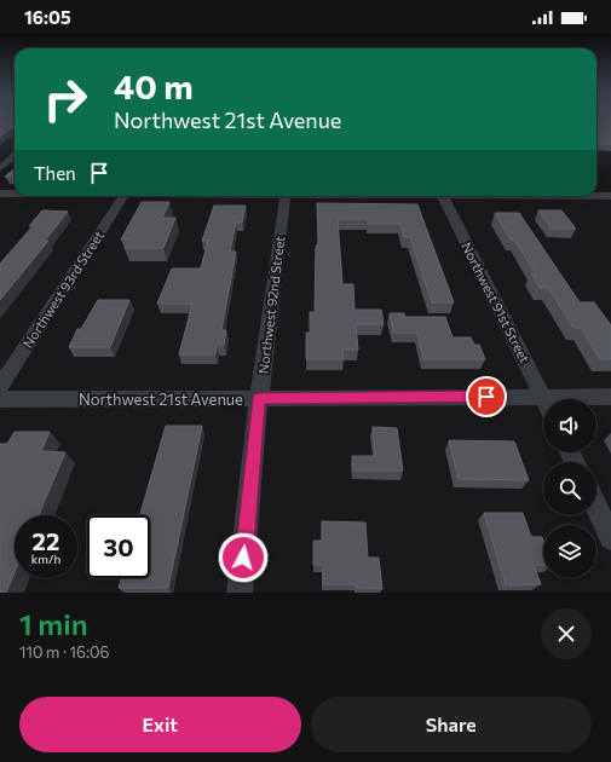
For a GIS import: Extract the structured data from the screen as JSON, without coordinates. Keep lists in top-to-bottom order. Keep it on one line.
{"streets":{"street":["Northwest 93rd Street","Northwest 91st Street","Northwest 92nd Street","Northwest 21st Avenue"]},"crossings":[["Northwest 91st Street","Northwest 21st Avenue"],["Northwest 92nd Street","Northwest 21st Avenue"]],"page":{"status":"16:05","turn":["40 m","Northwest 21st Avenue"],"then":"Then","speed":"22 km/h","limit":"30","heading":["1 min","110 m · 16:06"],"buttons":["Exit","Share"]}}
